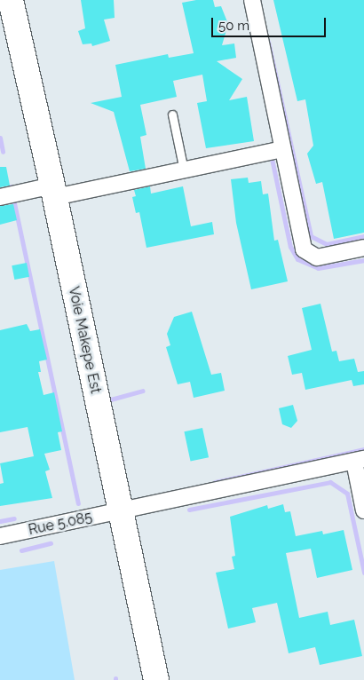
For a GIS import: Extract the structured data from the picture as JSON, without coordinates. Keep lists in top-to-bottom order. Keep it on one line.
{"streets":{"main road":["Voie Makepe Est"],"street":["Rue 5.085"]},"crossings":[["Voie Makepe Est","Rue 5.085"]],"scale_bar":"50 m"}
